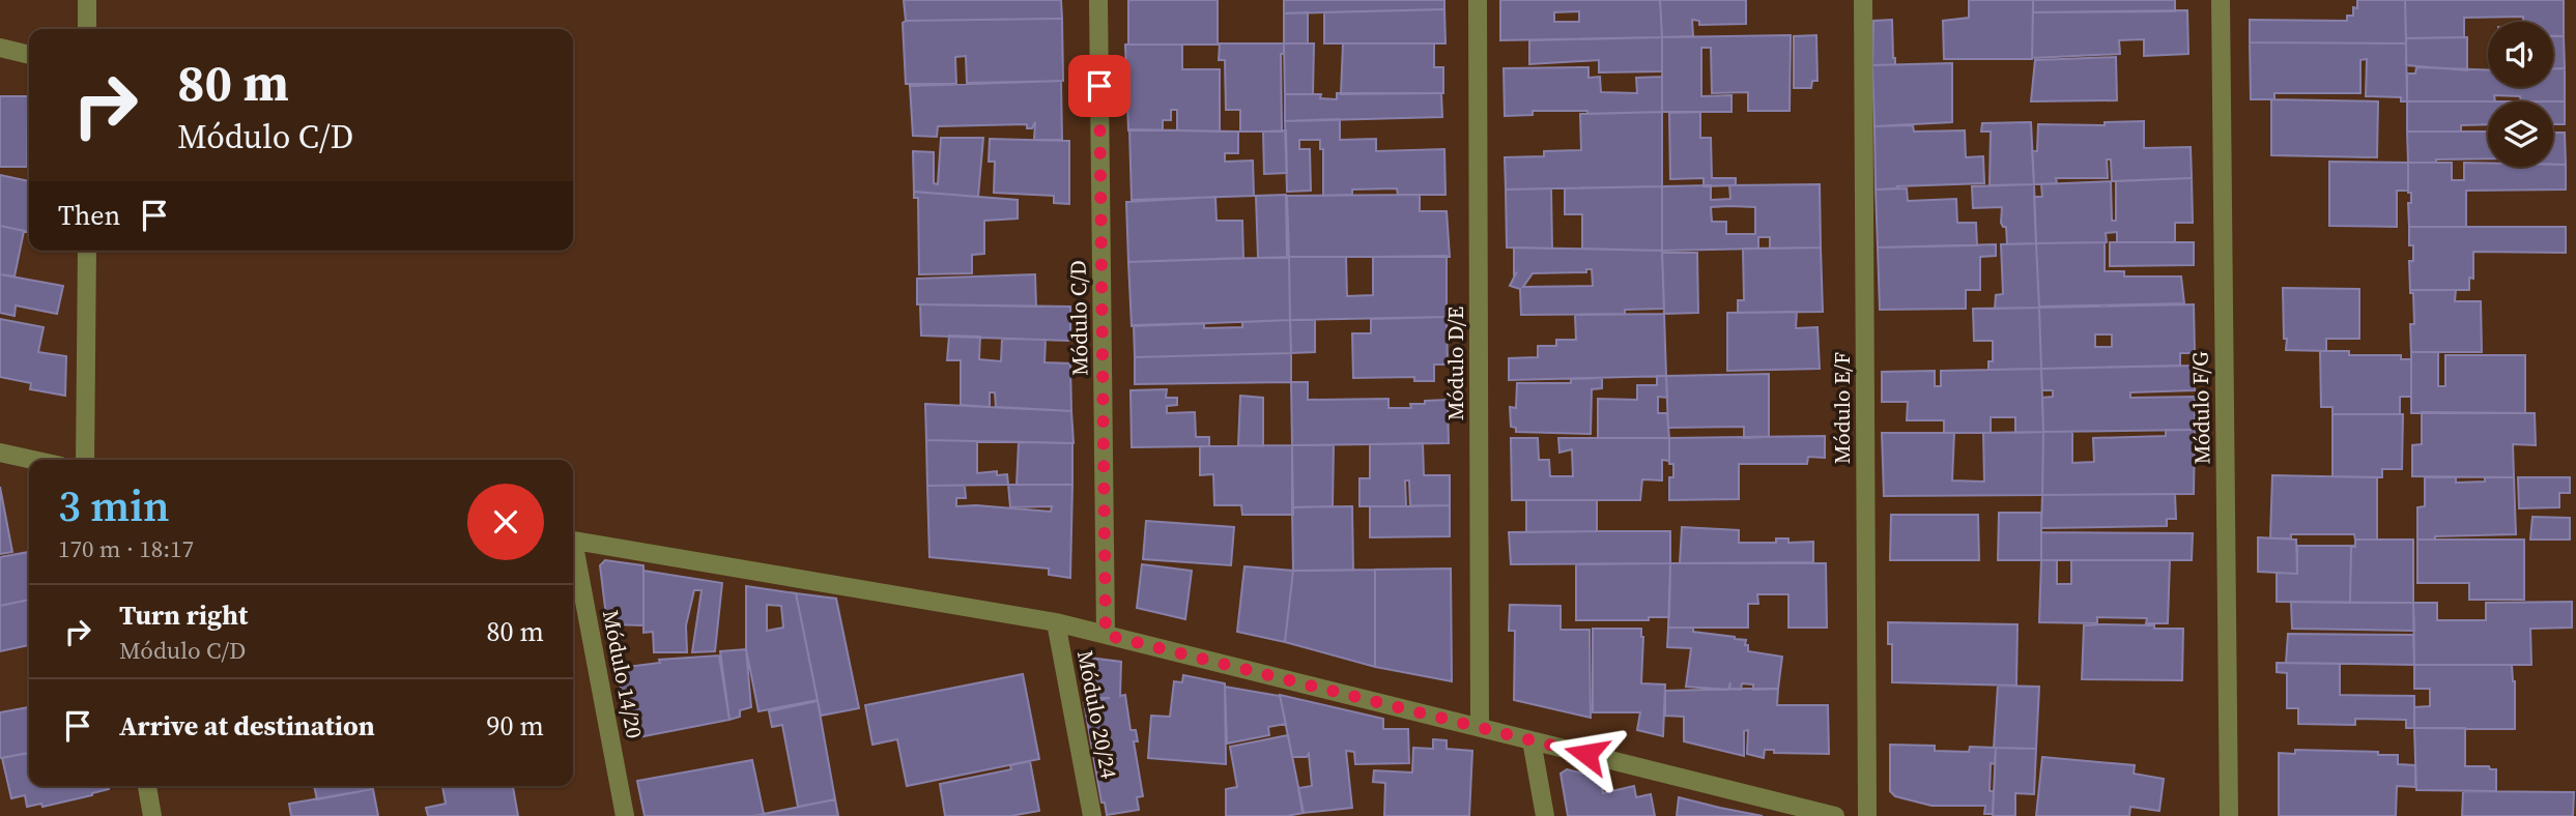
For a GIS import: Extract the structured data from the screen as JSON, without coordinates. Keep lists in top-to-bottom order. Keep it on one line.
{"streets":{"street":["Módulo C/D","Módulo D/E","Módulo E/F","Módulo F/G","Módulo 14/20","Módulo 20/24"]},"page":{"turn":["80 m","Módulo C/D"],"then":"Then","heading":["3 min","170 m · 18:17"],"list":[{"name":"Turn right","note":"Módulo C/D","value":"80 m"},{"name":"Arrive at destination","value":"90 m"}]}}
